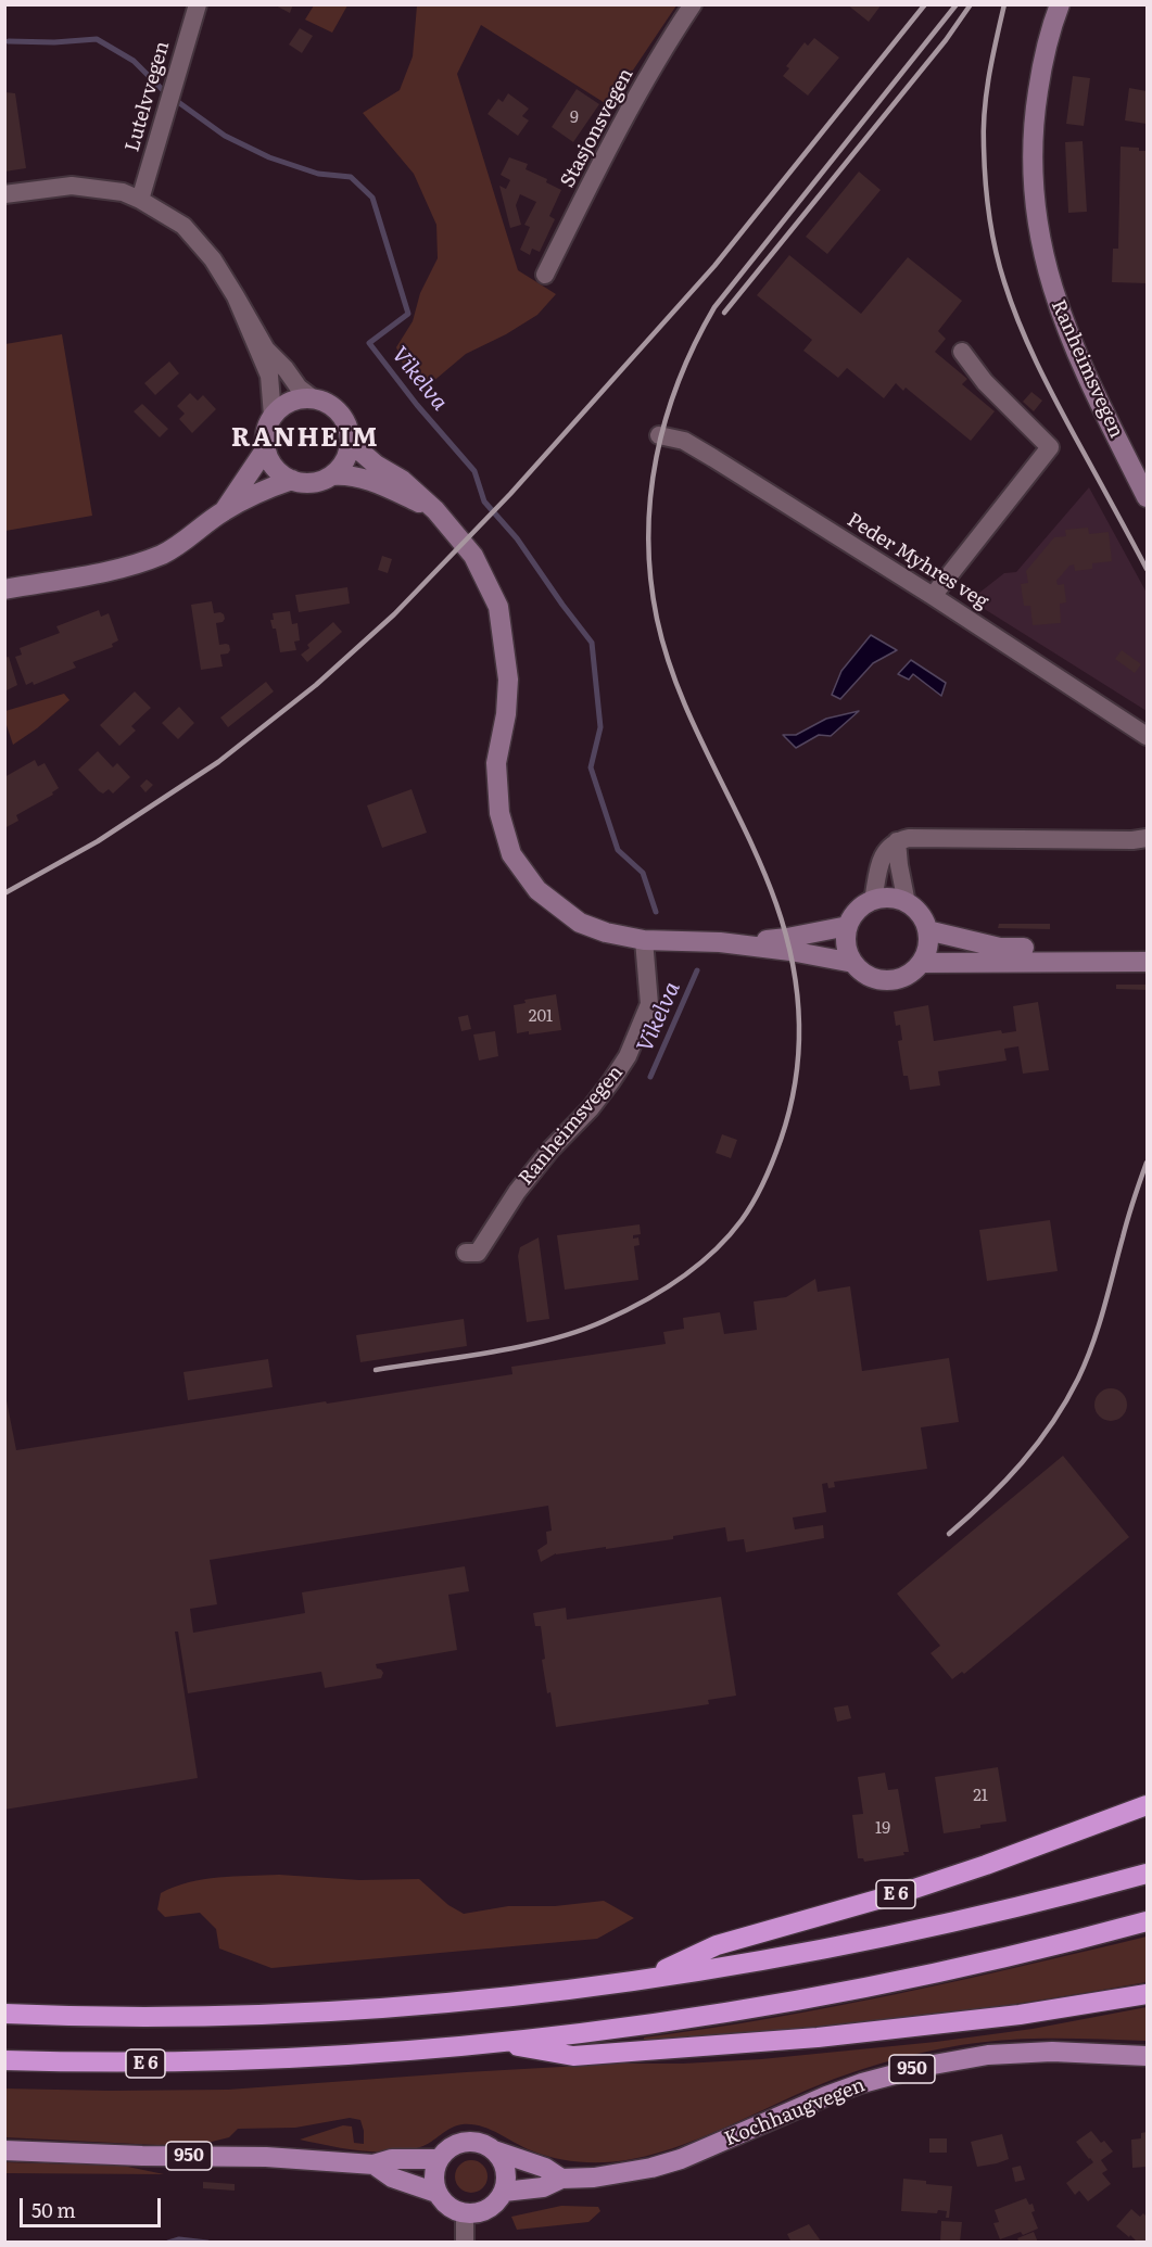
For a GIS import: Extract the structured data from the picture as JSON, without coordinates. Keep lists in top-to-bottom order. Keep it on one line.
{"streets":{"highway":["E 6"],"main road":["950","Kochhaugvegen"],"street":["Lutelvvegen","Stasjonsvegen","Ranheimsvegen","Peder Myhres veg"]},"crossings":[["950","Kochhaugvegen"]],"districts":["RANHEIM"],"water":["Vikelva"],"house_numbers":["9","201","21","19"],"scale_bar":"50 m"}
